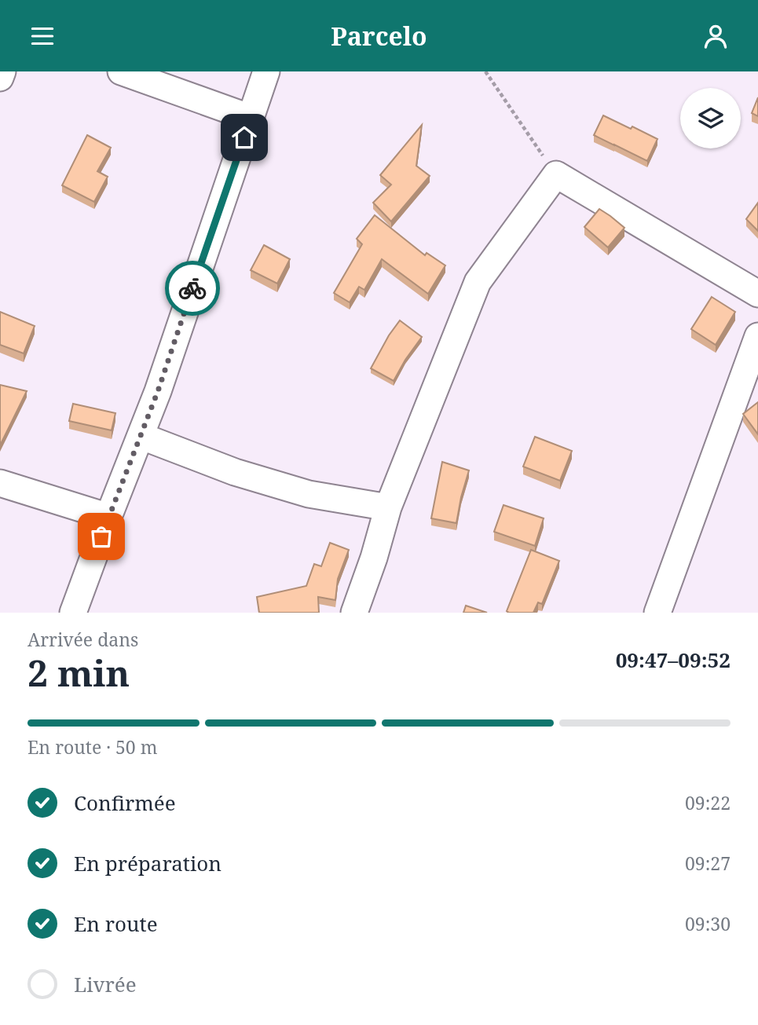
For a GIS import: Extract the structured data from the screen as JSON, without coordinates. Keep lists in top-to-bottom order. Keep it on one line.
{"page":{"header":"Parcelo","heading":["2 min","Arrivée dans","09:47–09:52"],"bar":"En route · 50 m","list":[["Confirmée","09:22"],["En préparation","09:27"],["En route","09:30"],"Livrée"]}}
